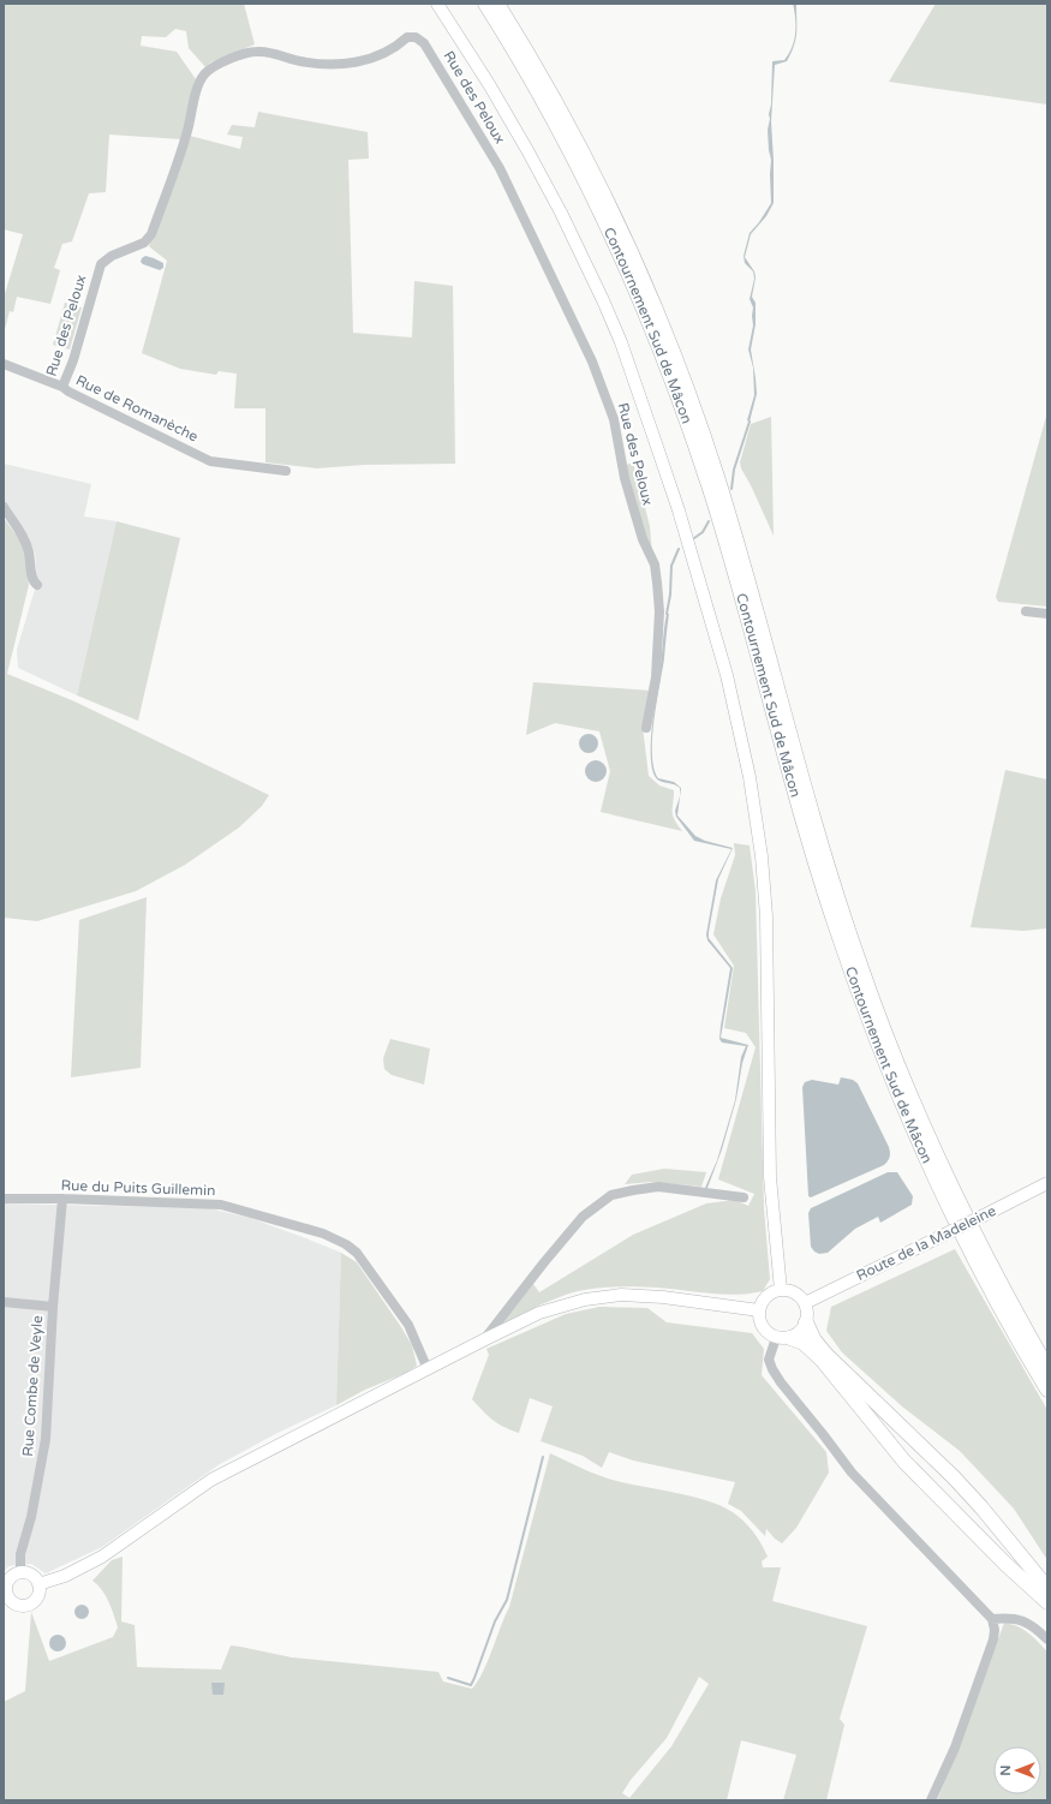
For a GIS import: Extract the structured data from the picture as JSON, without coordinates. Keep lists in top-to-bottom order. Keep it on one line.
{"streets":{"highway":["Contournement Sud de Mâcon"],"main road":["Route de la Madeleine"],"street":["Rue des Peloux","Rue de Romanèche","Rue du Puits Guillemin","Rue Combe de Veyle"]},"crossings":[["Rue des Peloux","Rue de Romanèche"],["Rue du Puits Guillemin","Rue Combe de Veyle"]],"north":"left"}
